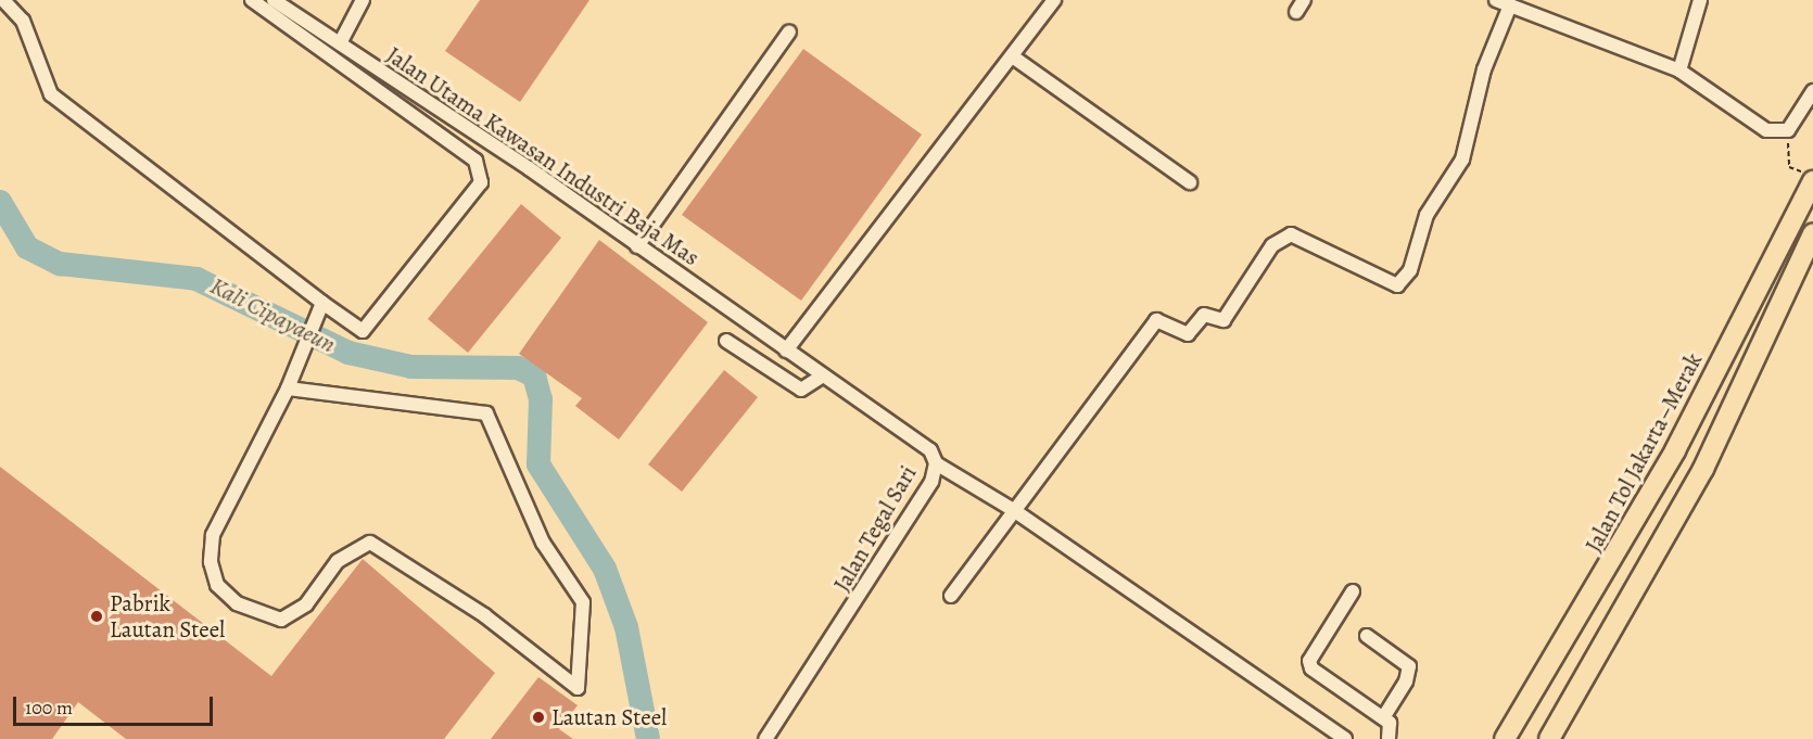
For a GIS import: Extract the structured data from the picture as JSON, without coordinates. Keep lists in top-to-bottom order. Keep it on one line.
{"streets":{"highway":["Jalan Tol Jakarta–Merak"],"street":["Jalan Utama Kawasan Industri Baja Mas","Jalan Tegal Sari"]},"crossings":[["Jalan Utama Kawasan Industri Baja Mas","Jalan Tegal Sari"]],"water":["Kali Cipayaeun"],"places":["Pabrik Lautan Steel","Lautan Steel"],"scale_bar":"100 m"}
